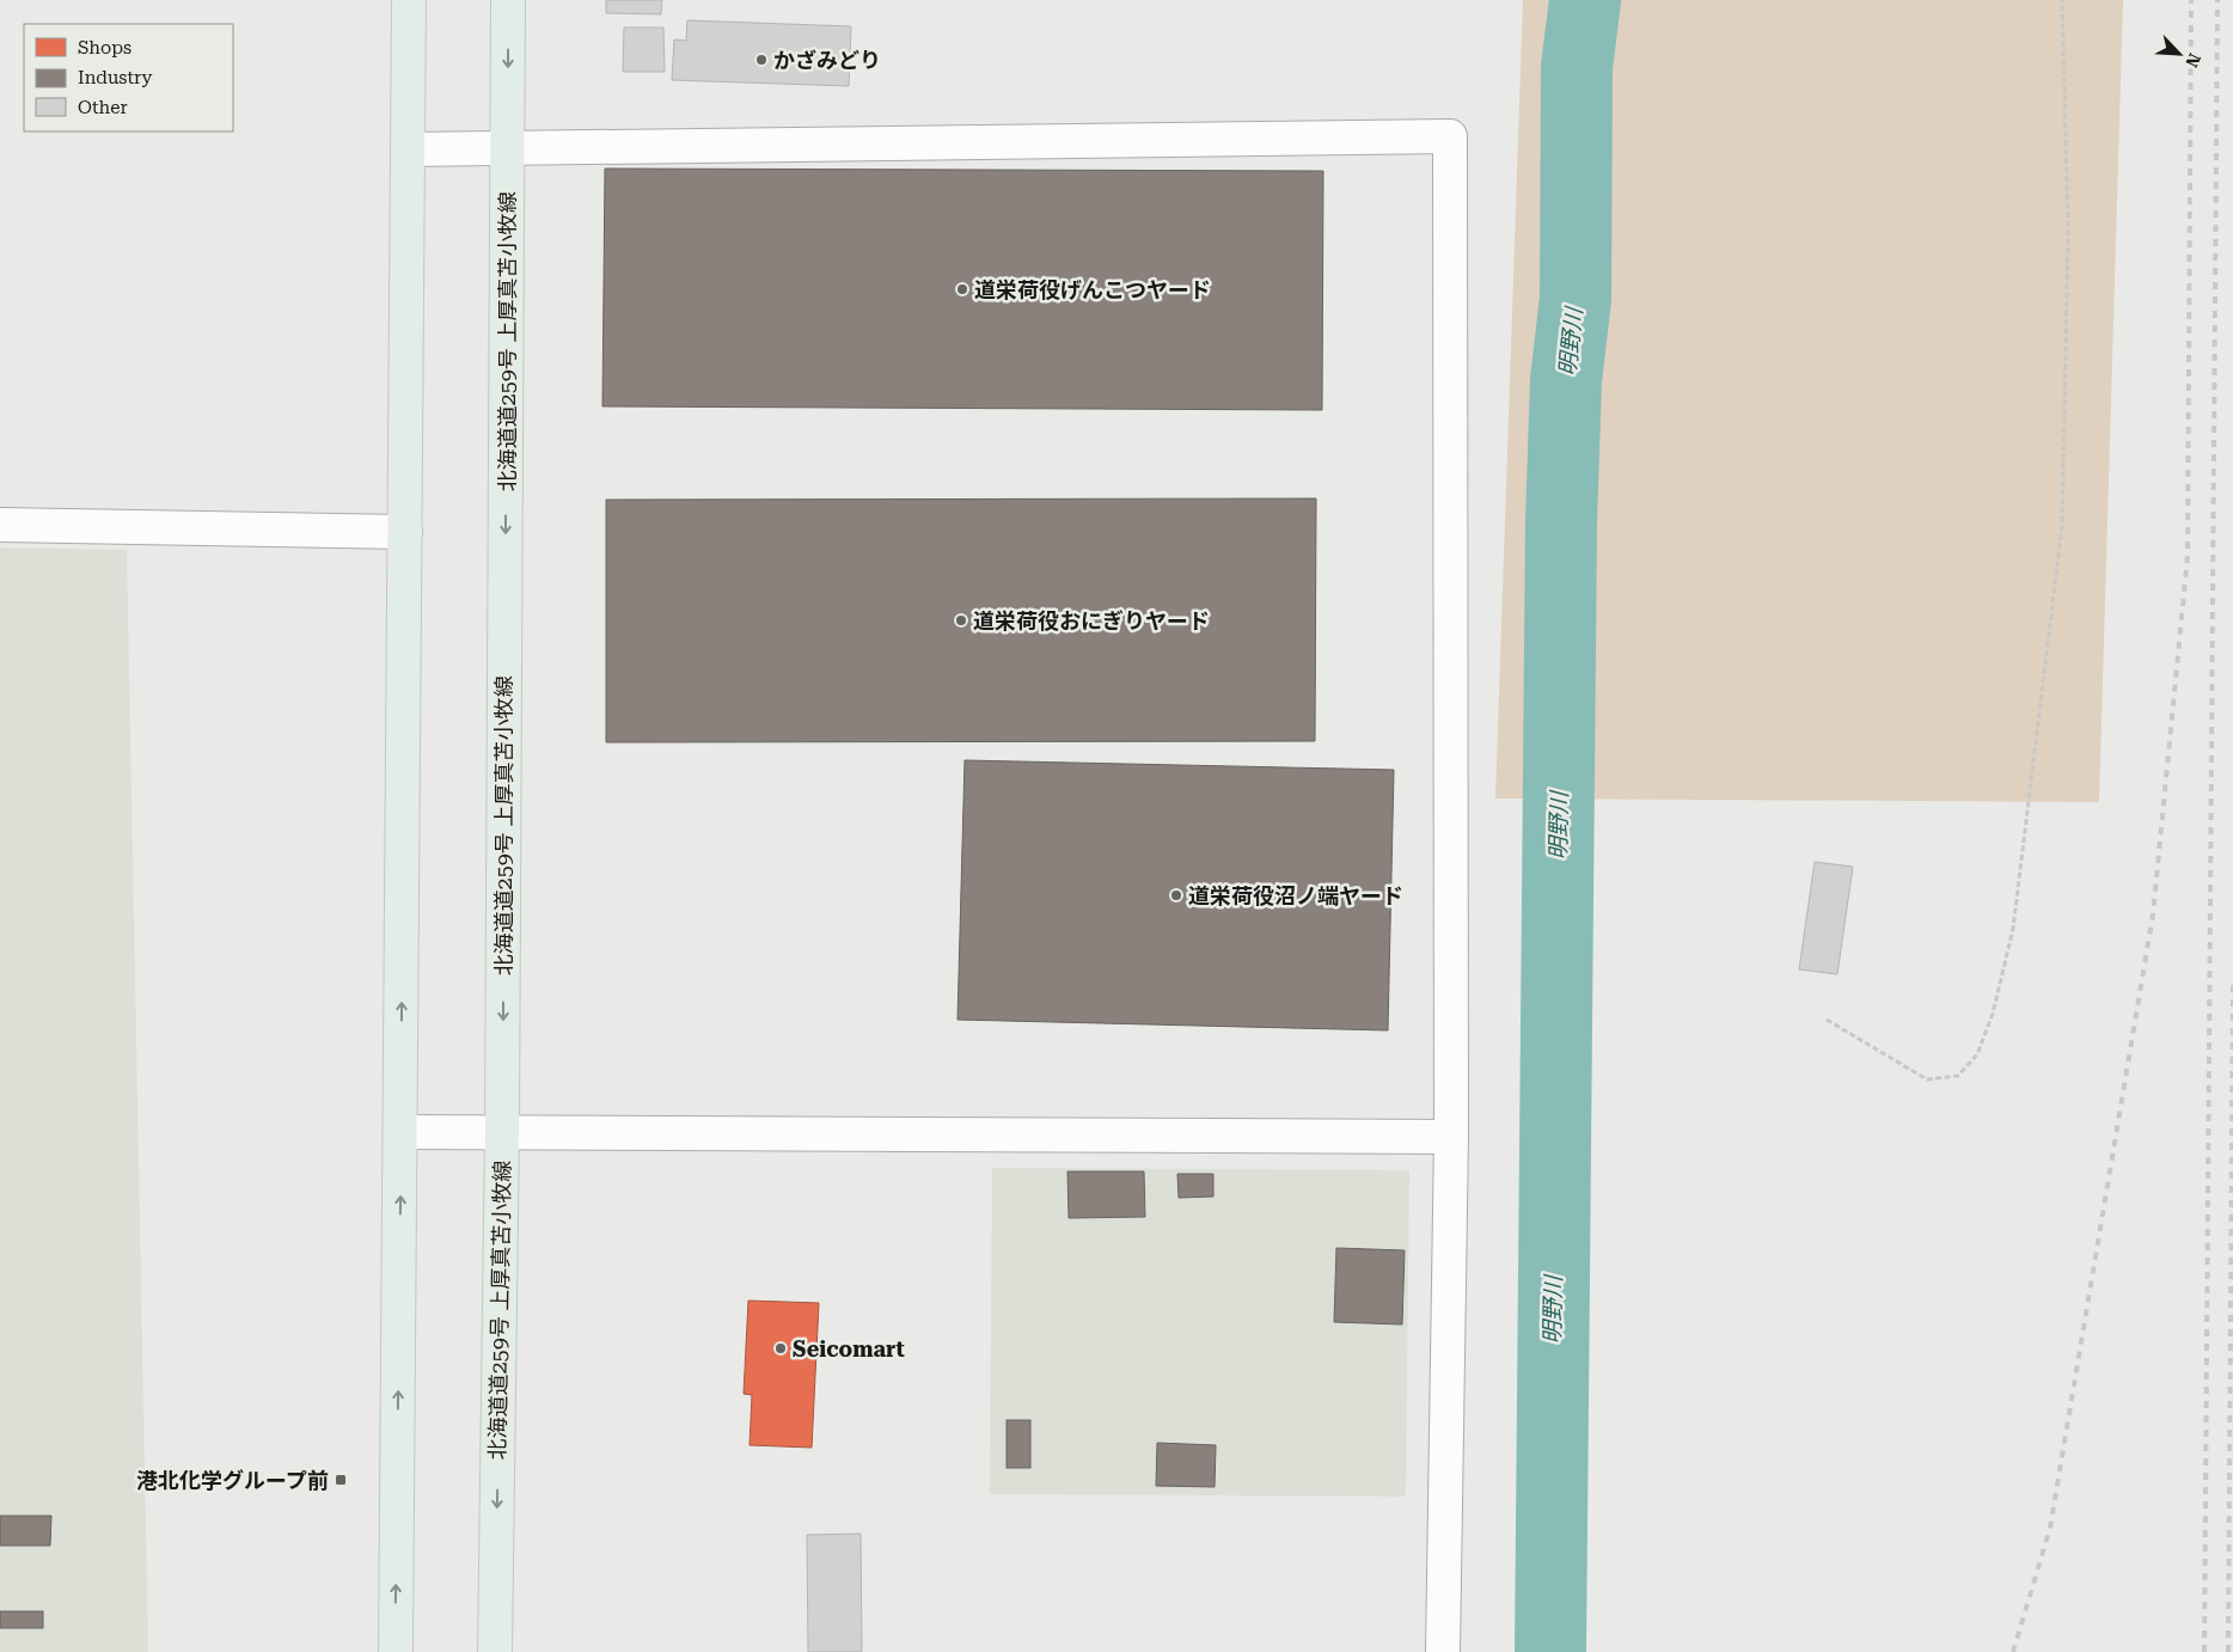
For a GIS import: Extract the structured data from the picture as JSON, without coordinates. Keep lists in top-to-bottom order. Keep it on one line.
{"streets":{"main road":["北海道道259号 上厚真苫小牧線"]},"water":["明野川"],"places":{"other":["かざみどり","道栄荷役げんこつヤード","道栄荷役おにぎりヤード","道栄荷役沼ノ端ヤード","Seicomart"],"transit":["港北化学グループ前"]},"legend":["Shops","Industry","Other"],"north":"bottom right"}
